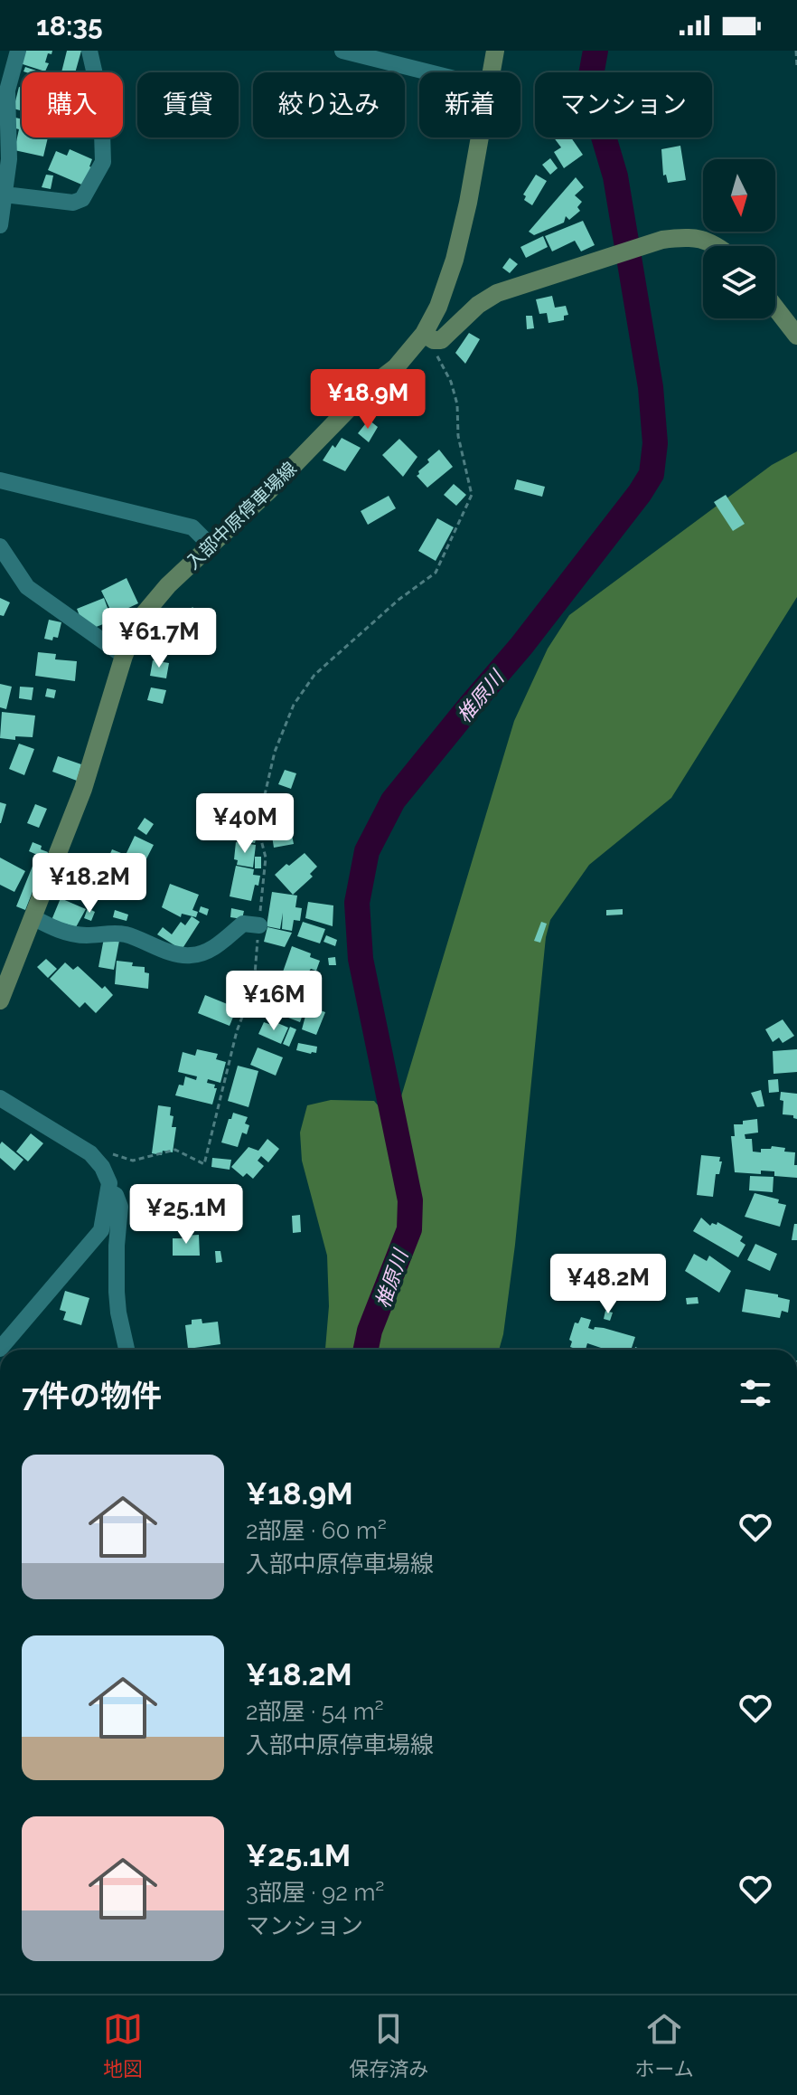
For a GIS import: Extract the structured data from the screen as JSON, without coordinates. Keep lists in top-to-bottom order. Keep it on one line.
{"streets":{"main road":["入部中原停車場線"]},"water":["椎原川"],"north":"bottom","page":{"status":"18:35","chip":["購入","賃貸","絞り込み","新着","マンション"],"price":["¥18.9M","¥61.7M","¥40M","¥18.2M","¥16M","¥25.1M","¥48.2M"],"heading":"7件の物件","list":[{"name":"¥18.9M","note":"2部屋 · 60 m² · 入部中原停車場線"},{"name":"¥18.2M","note":"2部屋 · 54 m² · 入部中原停車場線"},{"name":"¥25.1M","note":"3部屋 · 92 m² · マンション"}],"tabs":["地図","保存済み","ホーム"]}}
